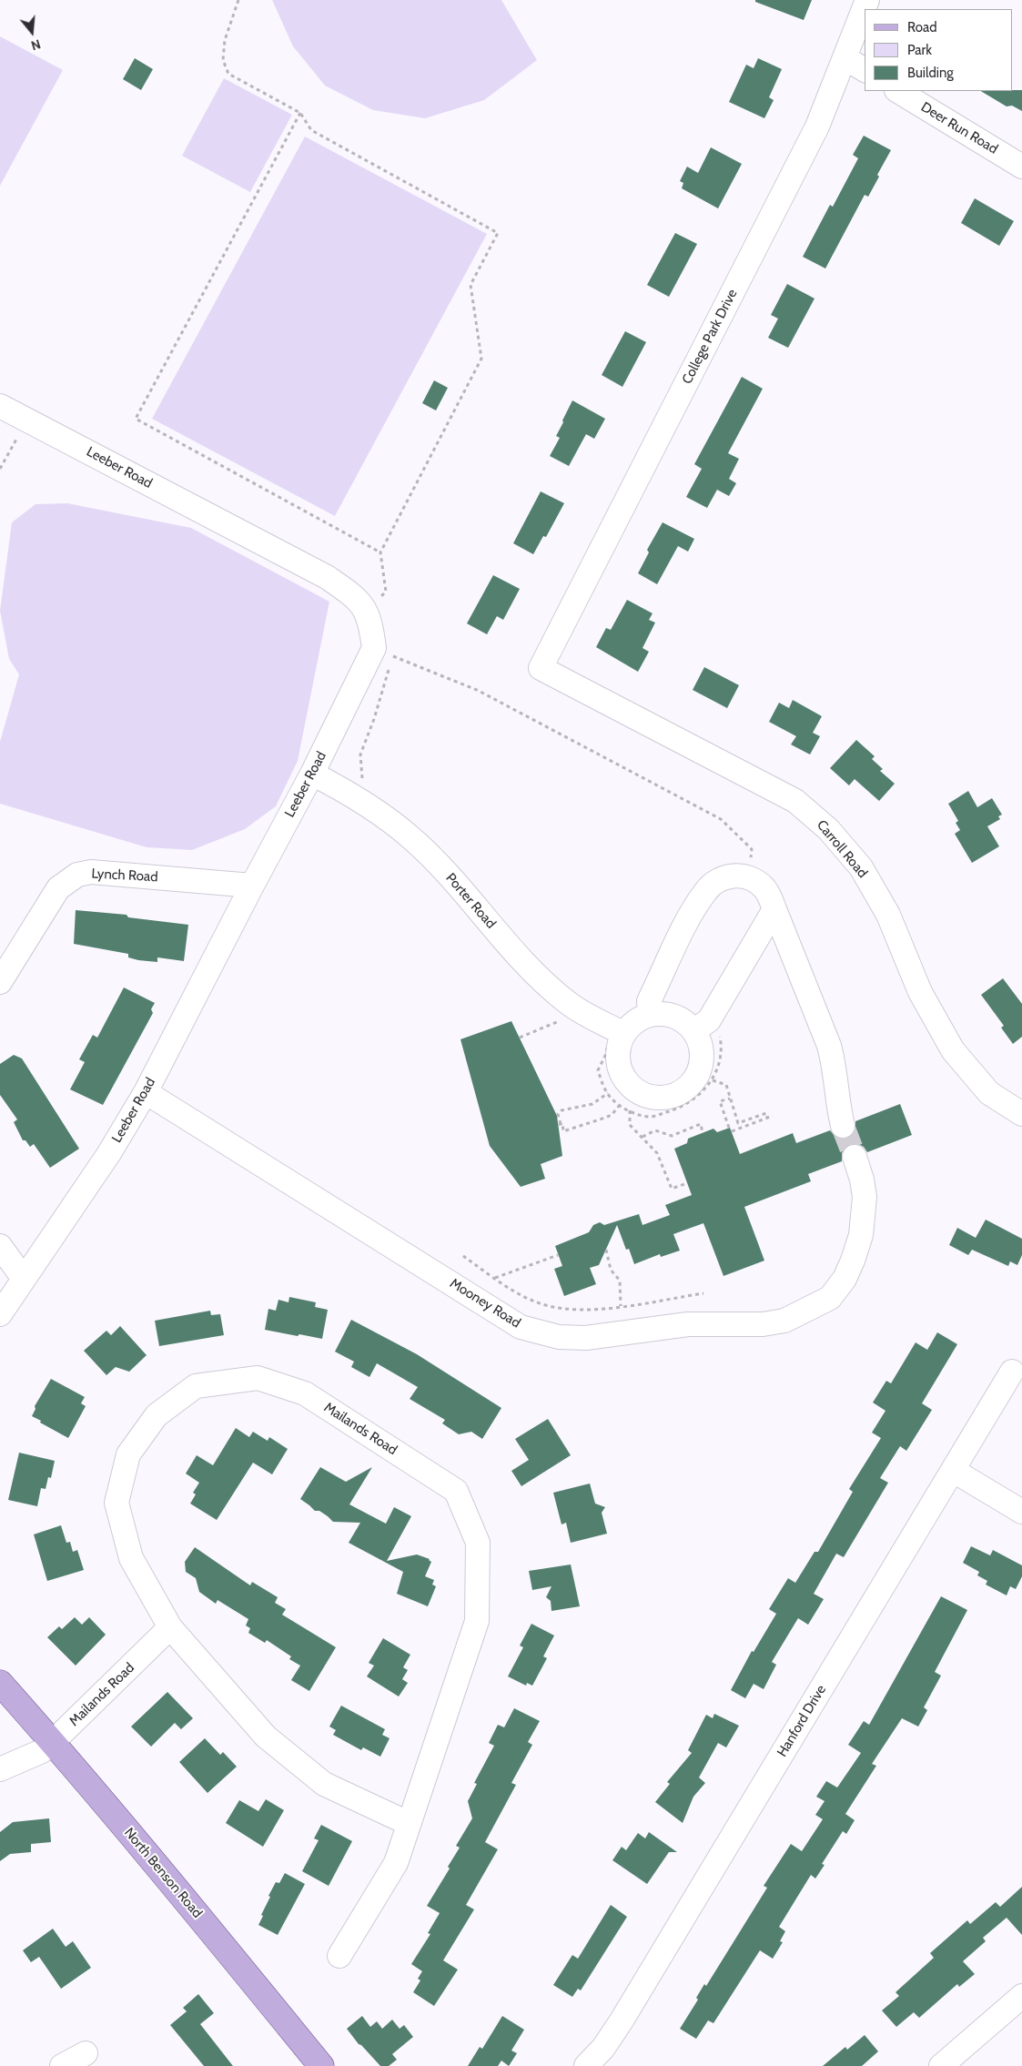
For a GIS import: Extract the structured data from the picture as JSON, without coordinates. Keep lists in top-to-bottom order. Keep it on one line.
{"streets":{"main road":["North Benson Road"],"street":["Deer Run Road","College Park Drive","Leeber Road","Carroll Road","Lynch Road","Porter Road","Mooney Road","Mailands Road","Hanford Drive"]},"crossings":[["College Park Drive","Carroll Road"],["Leeber Road","Lynch Road"],["Leeber Road","Porter Road"],["Leeber Road","Mooney Road"],["Mailands Road","North Benson Road"]],"legend":["Road","Park","Building"],"north":"bottom"}
